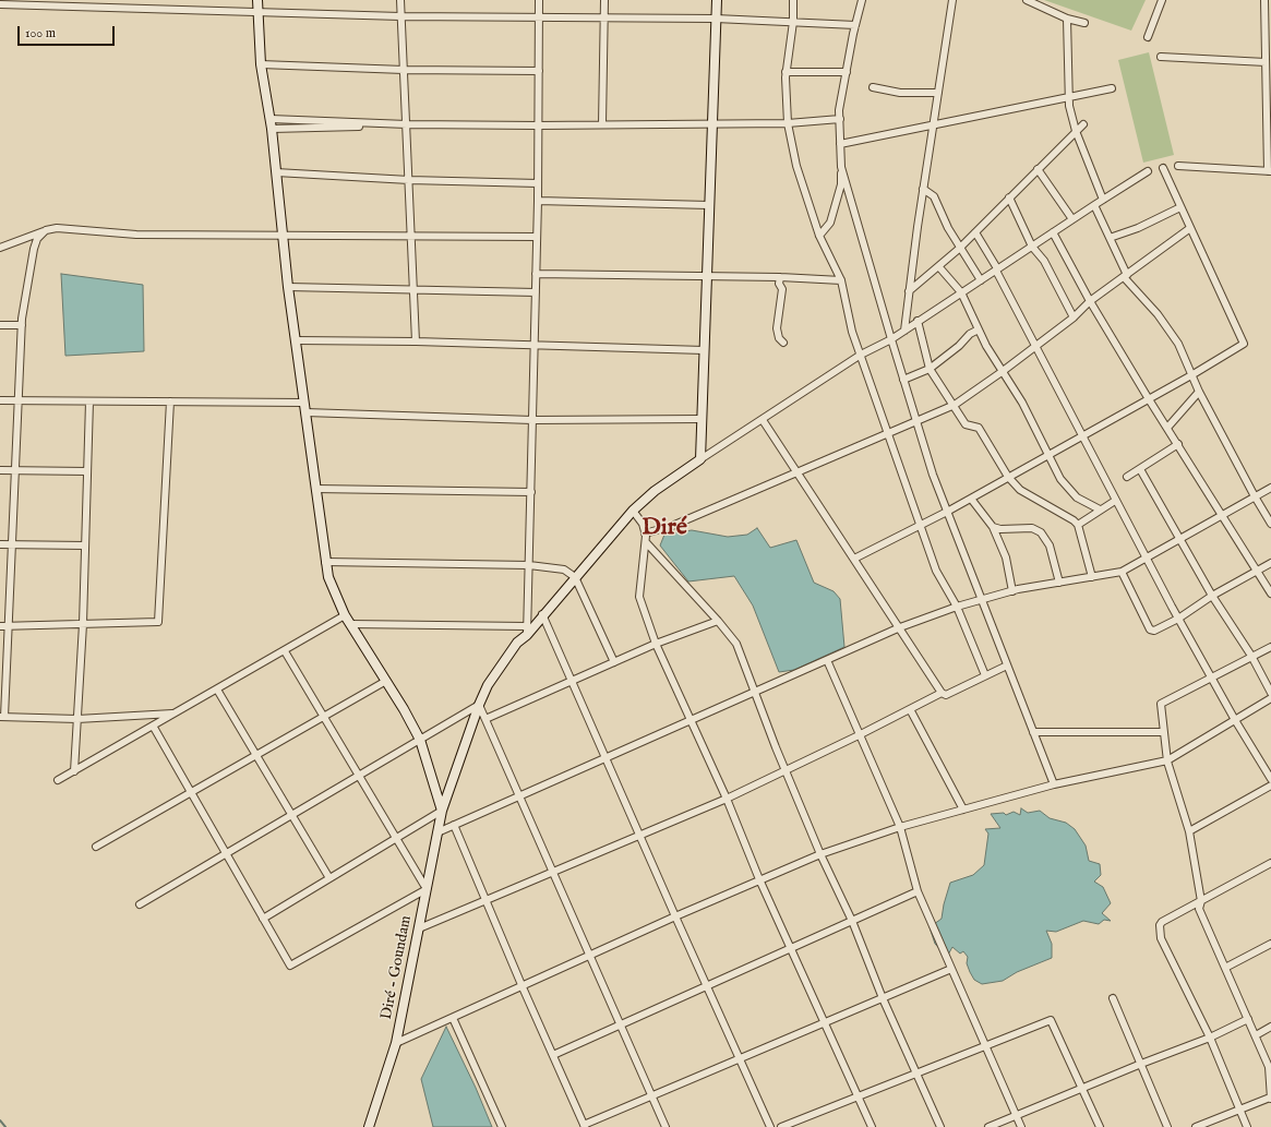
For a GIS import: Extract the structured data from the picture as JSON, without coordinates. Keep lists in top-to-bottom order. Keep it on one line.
{"streets":{"main road":["Diré - Goundam"]},"districts":["Diré"],"scale_bar":"100 m"}
